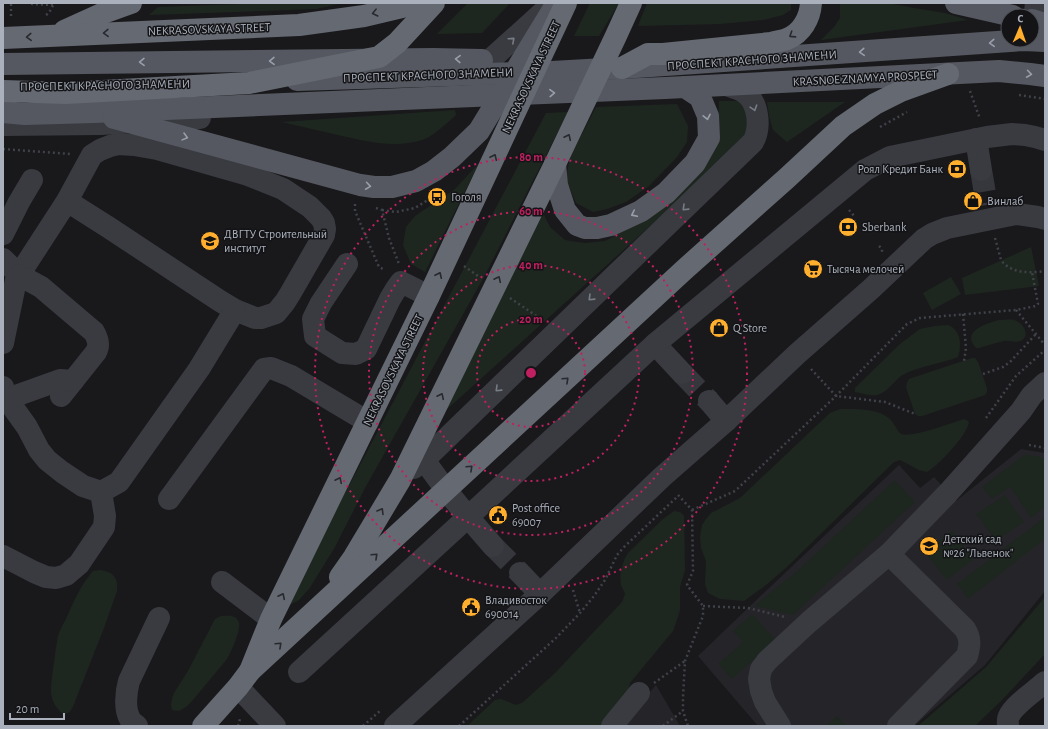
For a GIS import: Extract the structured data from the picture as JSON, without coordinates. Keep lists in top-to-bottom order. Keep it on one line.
{"streets":{"highway":["NEKRASOVSKAYA STREET"],"main road":["ПРОСПЕКТ КРАСНОГО ЗНАМЕНИ","KRASNOE ZNAMYA PROSPECT"]},"crossings":[["ПРОСПЕКТ КРАСНОГО ЗНАМЕНИ","KRASNOE ZNAMYA PROSPECT"]],"places":{"bank":["Роял Кредит Банк","Sberbank"],"bus stop":["Гоголя"],"shop":["Винлаб","Q Store"],"school or university":["ДВГТУ Строительный институт","Детский сад №26 \"Львенок\""],"supermarket":["Тысяча мелочей"],"public building":["Post office 69007","Владивосток 690014"]},"scale_bar":"20 m","north":"top","rings":["80 m","60 m","40 m","20 m"]}
